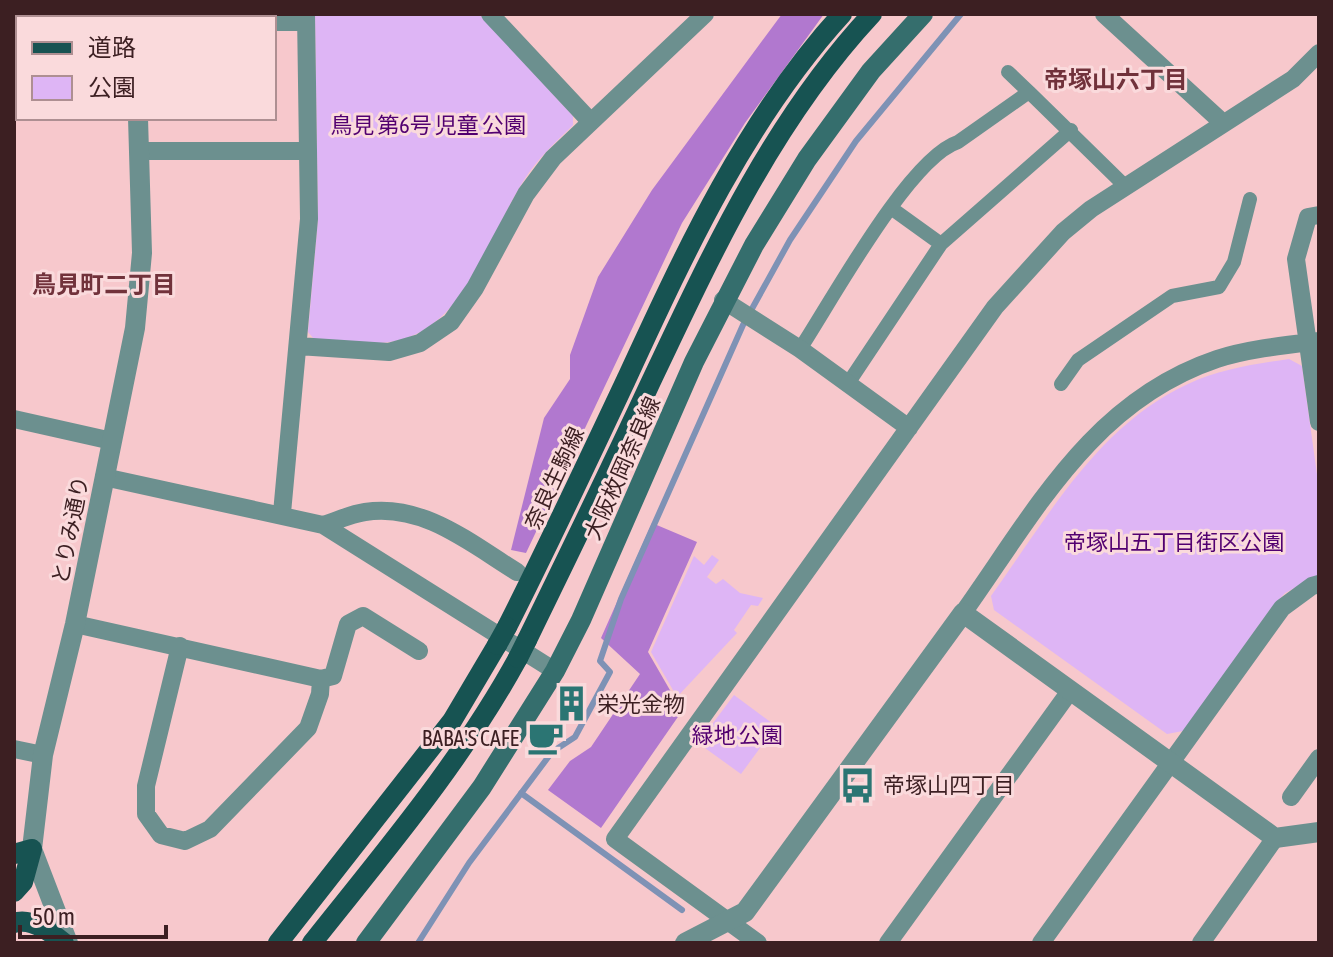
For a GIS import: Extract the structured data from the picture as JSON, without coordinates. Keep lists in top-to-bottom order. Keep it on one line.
{"streets":{"main road":["大阪枚岡奈良線","奈良生駒線"],"street":["とりみ通り"]},"districts":["帝塚山六丁目","鳥見町二丁目"],"parks":["鳥見 第6号 児童 公園","帝塚山五丁目街区公園","緑地 公園"],"places":{"building":["栄光金物"],"cafe":["BABA'S CAFE"],"bus stop":["帝塚山四丁目"]},"legend":["道路","公園"],"scale_bar":"50 m"}
